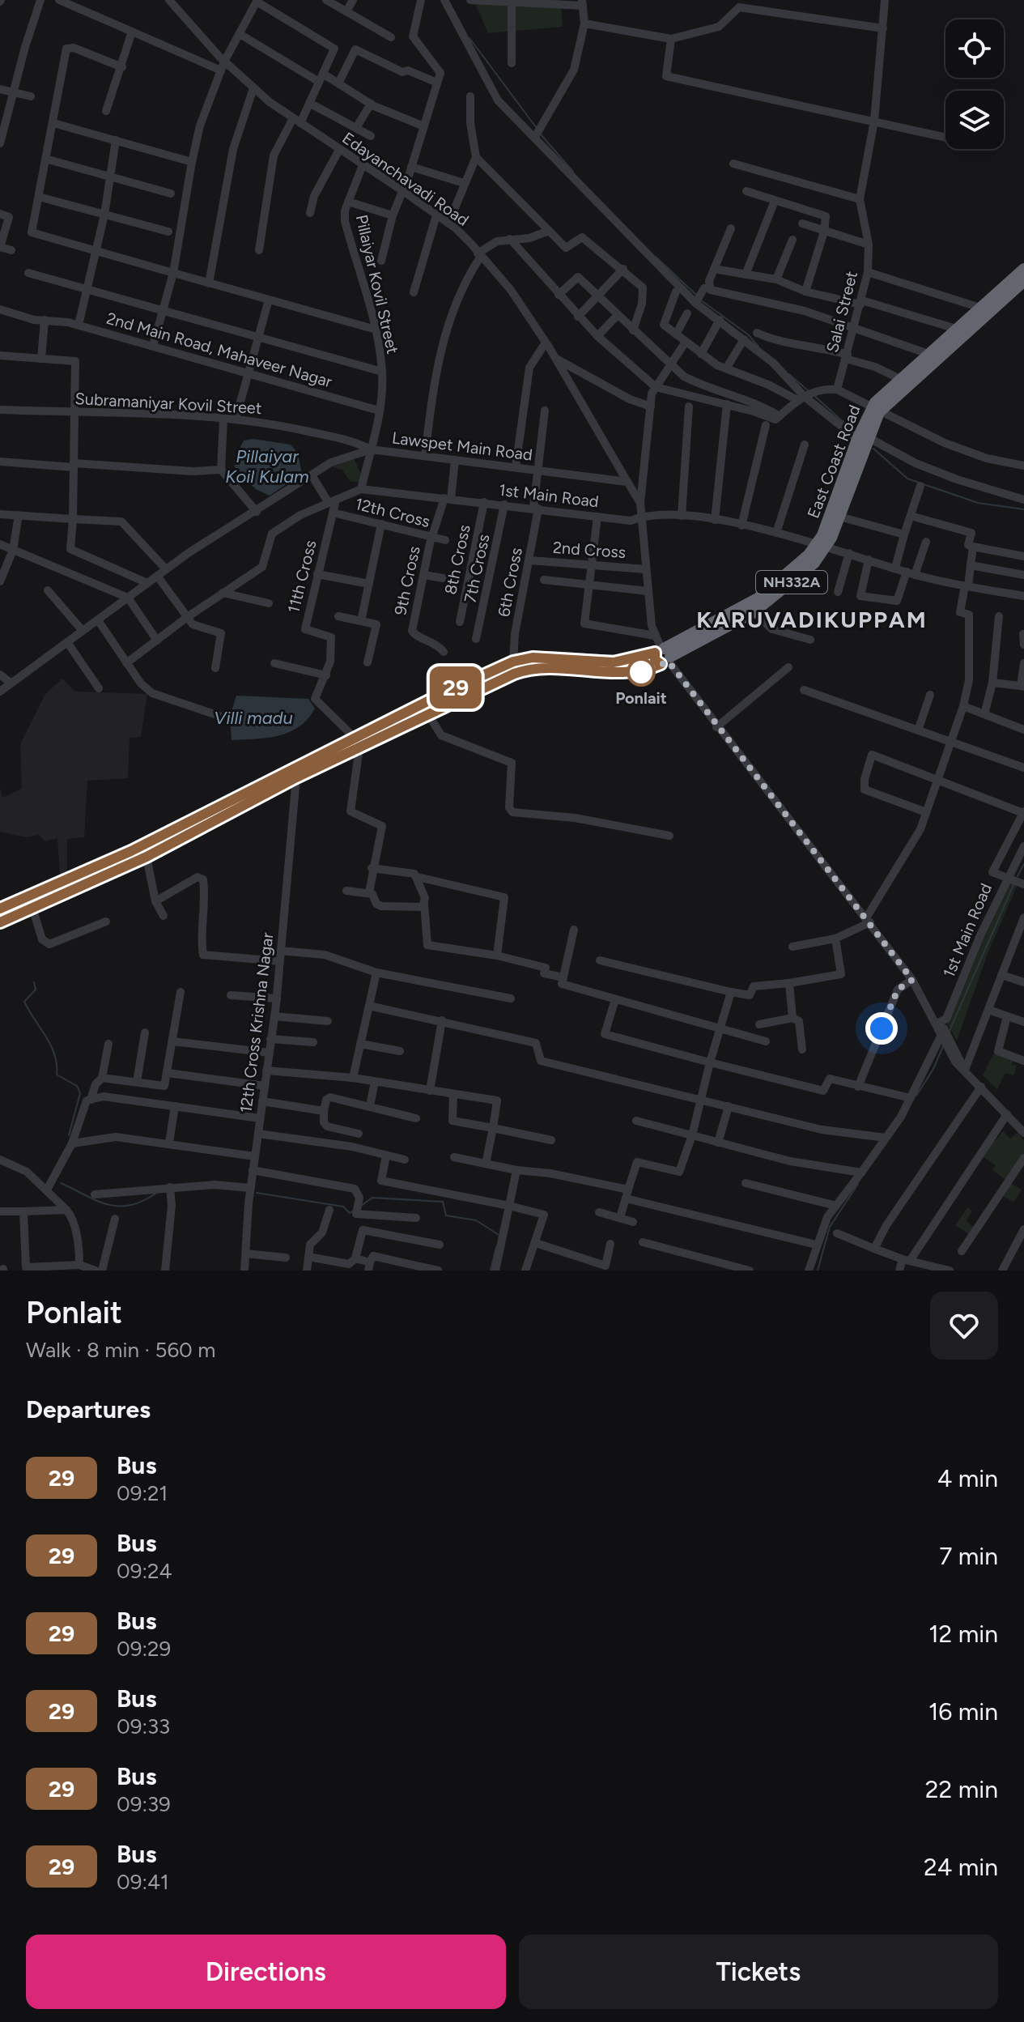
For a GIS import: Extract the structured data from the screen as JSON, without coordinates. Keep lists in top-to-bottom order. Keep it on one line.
{"streets":{"highway":["East Coast Road","NH332A"],"street":["Edayanchavadi Road","Pillaiyar Kovil Street","Salai Street","2nd Main Road, Mahaveer Nagar","Subramaniyar Kovil Street","Lawspet Main Road","1st Main Road","12th Cross","2nd Cross","8th Cross","7th Cross","11th Cross","9th Cross","6th Cross","12th Cross Krishna Nagar"]},"crossings":[["Edayanchavadi Road","Pillaiyar Kovil Street"],["Edayanchavadi Road","Lawspet Main Road"],["Pillaiyar Kovil Street","2nd Main Road, Mahaveer Nagar"],["Pillaiyar Kovil Street","Subramaniyar Kovil Street"],["Pillaiyar Kovil Street","Lawspet Main Road"],["Pillaiyar Kovil Street","1st Main Road"],["Subramaniyar Kovil Street","Lawspet Main Road"],["Lawspet Main Road","9th Cross"],["Lawspet Main Road","6th Cross"],["East Coast Road","1st Main Road"],["East Coast Road","11th Cross"],["East Coast Road","6th Cross"],["East Coast Road","12th Cross Krishna Nagar"],["1st Main Road","8th Cross"],["1st Main Road","7th Cross"],["1st Main Road","11th Cross"],["1st Main Road","9th Cross"],["1st Main Road","6th Cross"],["12th Cross","11th Cross"],["12th Cross","9th Cross"],["2nd Cross","6th Cross"]],"districts":["KARUVADIKUPPAM"],"water":["Pillaiyar Koil Kulam","Villi madu"],"places":["Ponlait"],"lines":["bus line 29"],"page":{"on_map":"29","heading":[["Ponlait","Walk · 8 min · 560 m"],"Departures"],"list":[{"mark":"29","name":"Bus","note":"09:21","value":"4 min"},{"mark":"29","name":"Bus","note":"09:24","value":"7 min"},{"mark":"29","name":"Bus","note":"09:29","value":"12 min"},{"mark":"29","name":"Bus","note":"09:33","value":"16 min"},{"mark":"29","name":"Bus","note":"09:39","value":"22 min"},{"mark":"29","name":"Bus","note":"09:41","value":"24 min"}],"buttons":["Directions","Tickets"]}}
